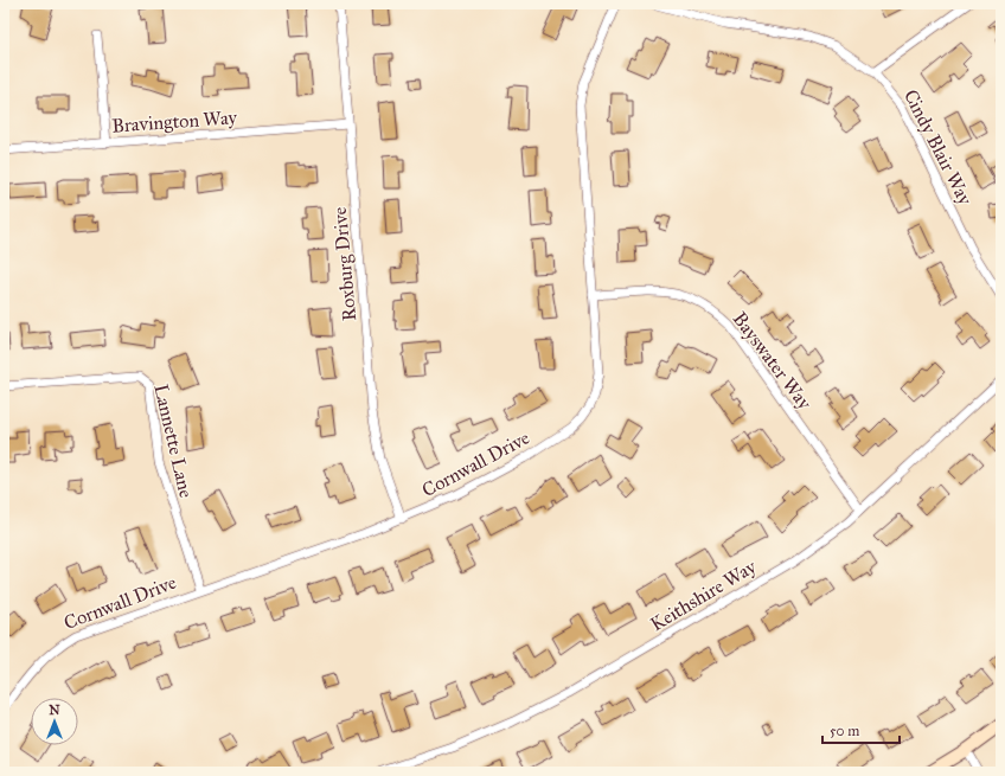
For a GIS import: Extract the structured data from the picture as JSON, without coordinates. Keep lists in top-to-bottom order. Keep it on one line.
{"streets":{"street":["Bravington Way","Cindy Blair Way","Roxburg Drive","Bayswater Way","Lannette Lane","Cornwall Drive","Keithshire Way"]},"crossings":[["Bravington Way","Roxburg Drive"],["Roxburg Drive","Cornwall Drive"],["Bayswater Way","Cornwall Drive"],["Bayswater Way","Keithshire Way"],["Lannette Lane","Cornwall Drive"]],"scale_bar":"50 m","north":"top"}
